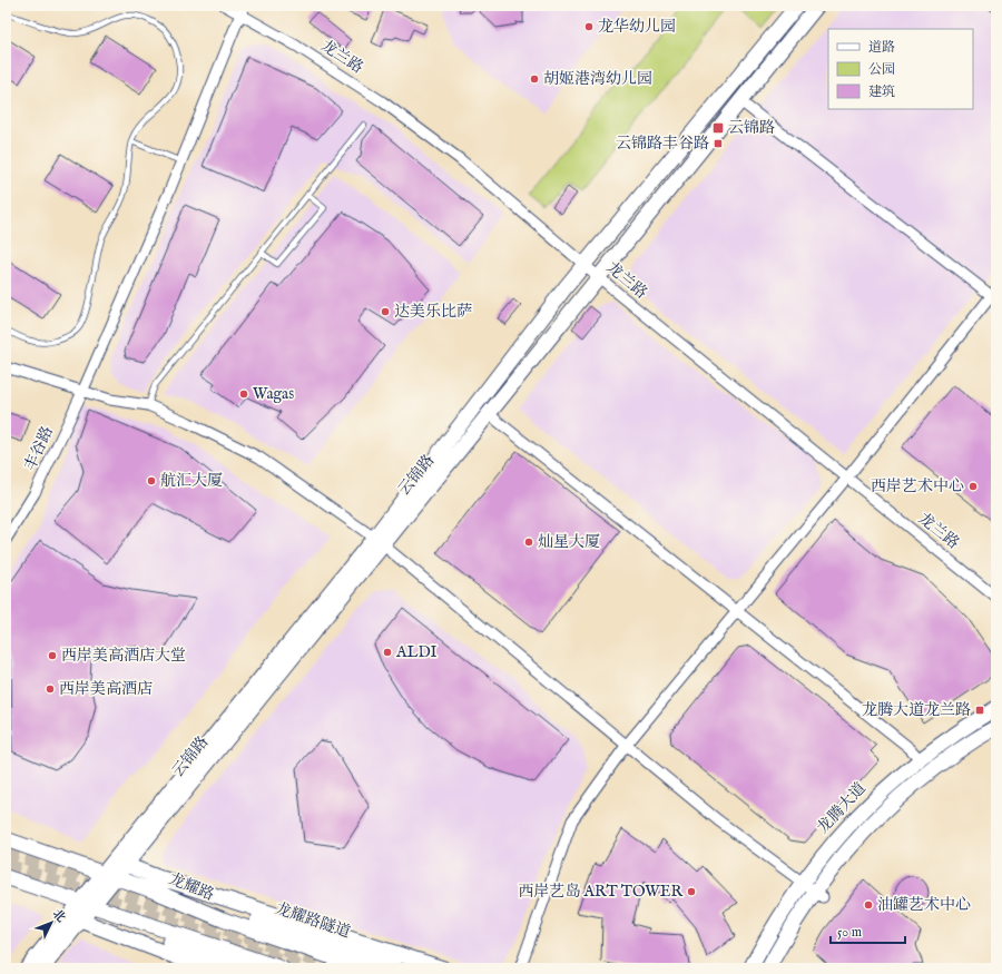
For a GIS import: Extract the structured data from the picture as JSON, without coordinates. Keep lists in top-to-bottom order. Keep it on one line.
{"streets":{"main road":["云锦路","龙腾大道","龙耀路","龙耀路隧道"],"street":["龙兰路","丰谷路"]},"crossings":[["龙兰路","丰谷路"],["龙兰路","云锦路"],["云锦路","龙耀路"],["云锦路","龙耀路隧道"],["龙耀路","龙耀路隧道"]],"places":{"other":["龙华幼儿园","胡姬港湾幼儿园","达美乐比萨","Wagas","航汇大厦","西岸艺术中心","灿星大厦","ALDI","西岸美高酒店大堂","西岸美高酒店","西岸艺岛 ART TOWER","油罐艺术中心"],"transit":["云锦路","云锦路丰谷路","龙腾大道龙兰路"]},"legend":["道路","公园","建筑"],"scale_bar":"50 m","north":"top right"}
